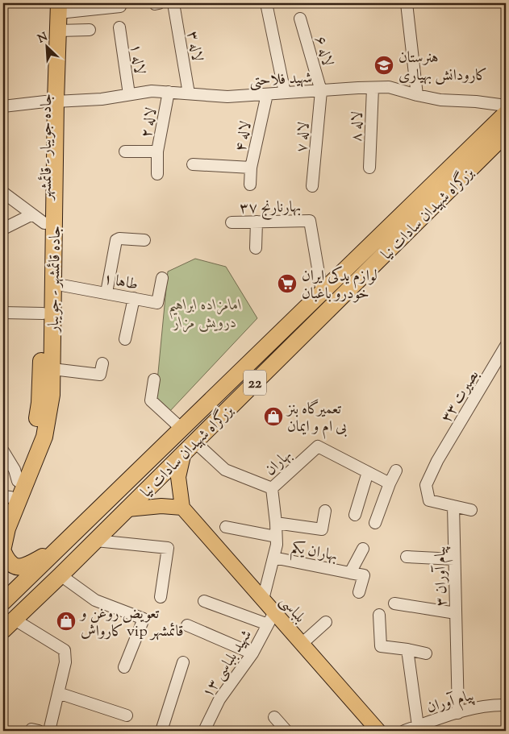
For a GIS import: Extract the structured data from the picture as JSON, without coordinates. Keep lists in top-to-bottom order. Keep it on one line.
{"streets":{"highway":["جاده جویبار - قائمشهر","بزرگراه شهیدان سادات نیا","جاده قائمشهر - جویبار","22"],"main road":["بلباسی"],"street":["لاله ۳","لاله ۶","لاله ۱","شهید فلاحتی","لاله ۲","لاله ۸","لاله ۴","لاله ۷","بهارنارنج ۳۷","طاها ۱","بصیرت ۳۳","بهاران","بهاران یکم","پیام آوران ۳","شهید بلباسی ١٣","پیام آوران"]},"crossings":[["لاله ۳","شهید فلاحتی"],["لاله ۶","شهید فلاحتی"],["لاله ۶","لاله ۷"],["لاله ۱","شهید فلاحتی"],["شهید فلاحتی","لاله ۲"],["شهید فلاحتی","لاله ۸"],["شهید فلاحتی","لاله ۴"],["شهید فلاحتی","لاله ۷"],["شهید فلاحتی","جاده جویبار - قائمشهر"],["شهید فلاحتی","جاده قائمشهر - جویبار"],["جاده جویبار - قائمشهر","جاده قائمشهر - جویبار"],["بهارنارنج ۳۷","بزرگراه شهیدان سادات نیا"],["جاده قائمشهر - جویبار","طاها ۱"],["بصیرت ۳۳","پیام آوران ۳"],["بهاران","بهاران یکم"],["بهاران","بلباسی"],["پیام آوران ۳","پیام آوران"],["بلباسی","شهید بلباسی ١٣"]],"parks":["امامزاده ابراهیم درویش مزار"],"places":{"school or university":["هنرستان کارودانش بهیاری"],"supermarket":["لوازم یدکی ایران خودرو باغبان"],"shop":["تعمیرگاه بنز بی ام و ایمان","تعویض روغن و کارواش vip قائمشهر"]},"north":"top left"}
